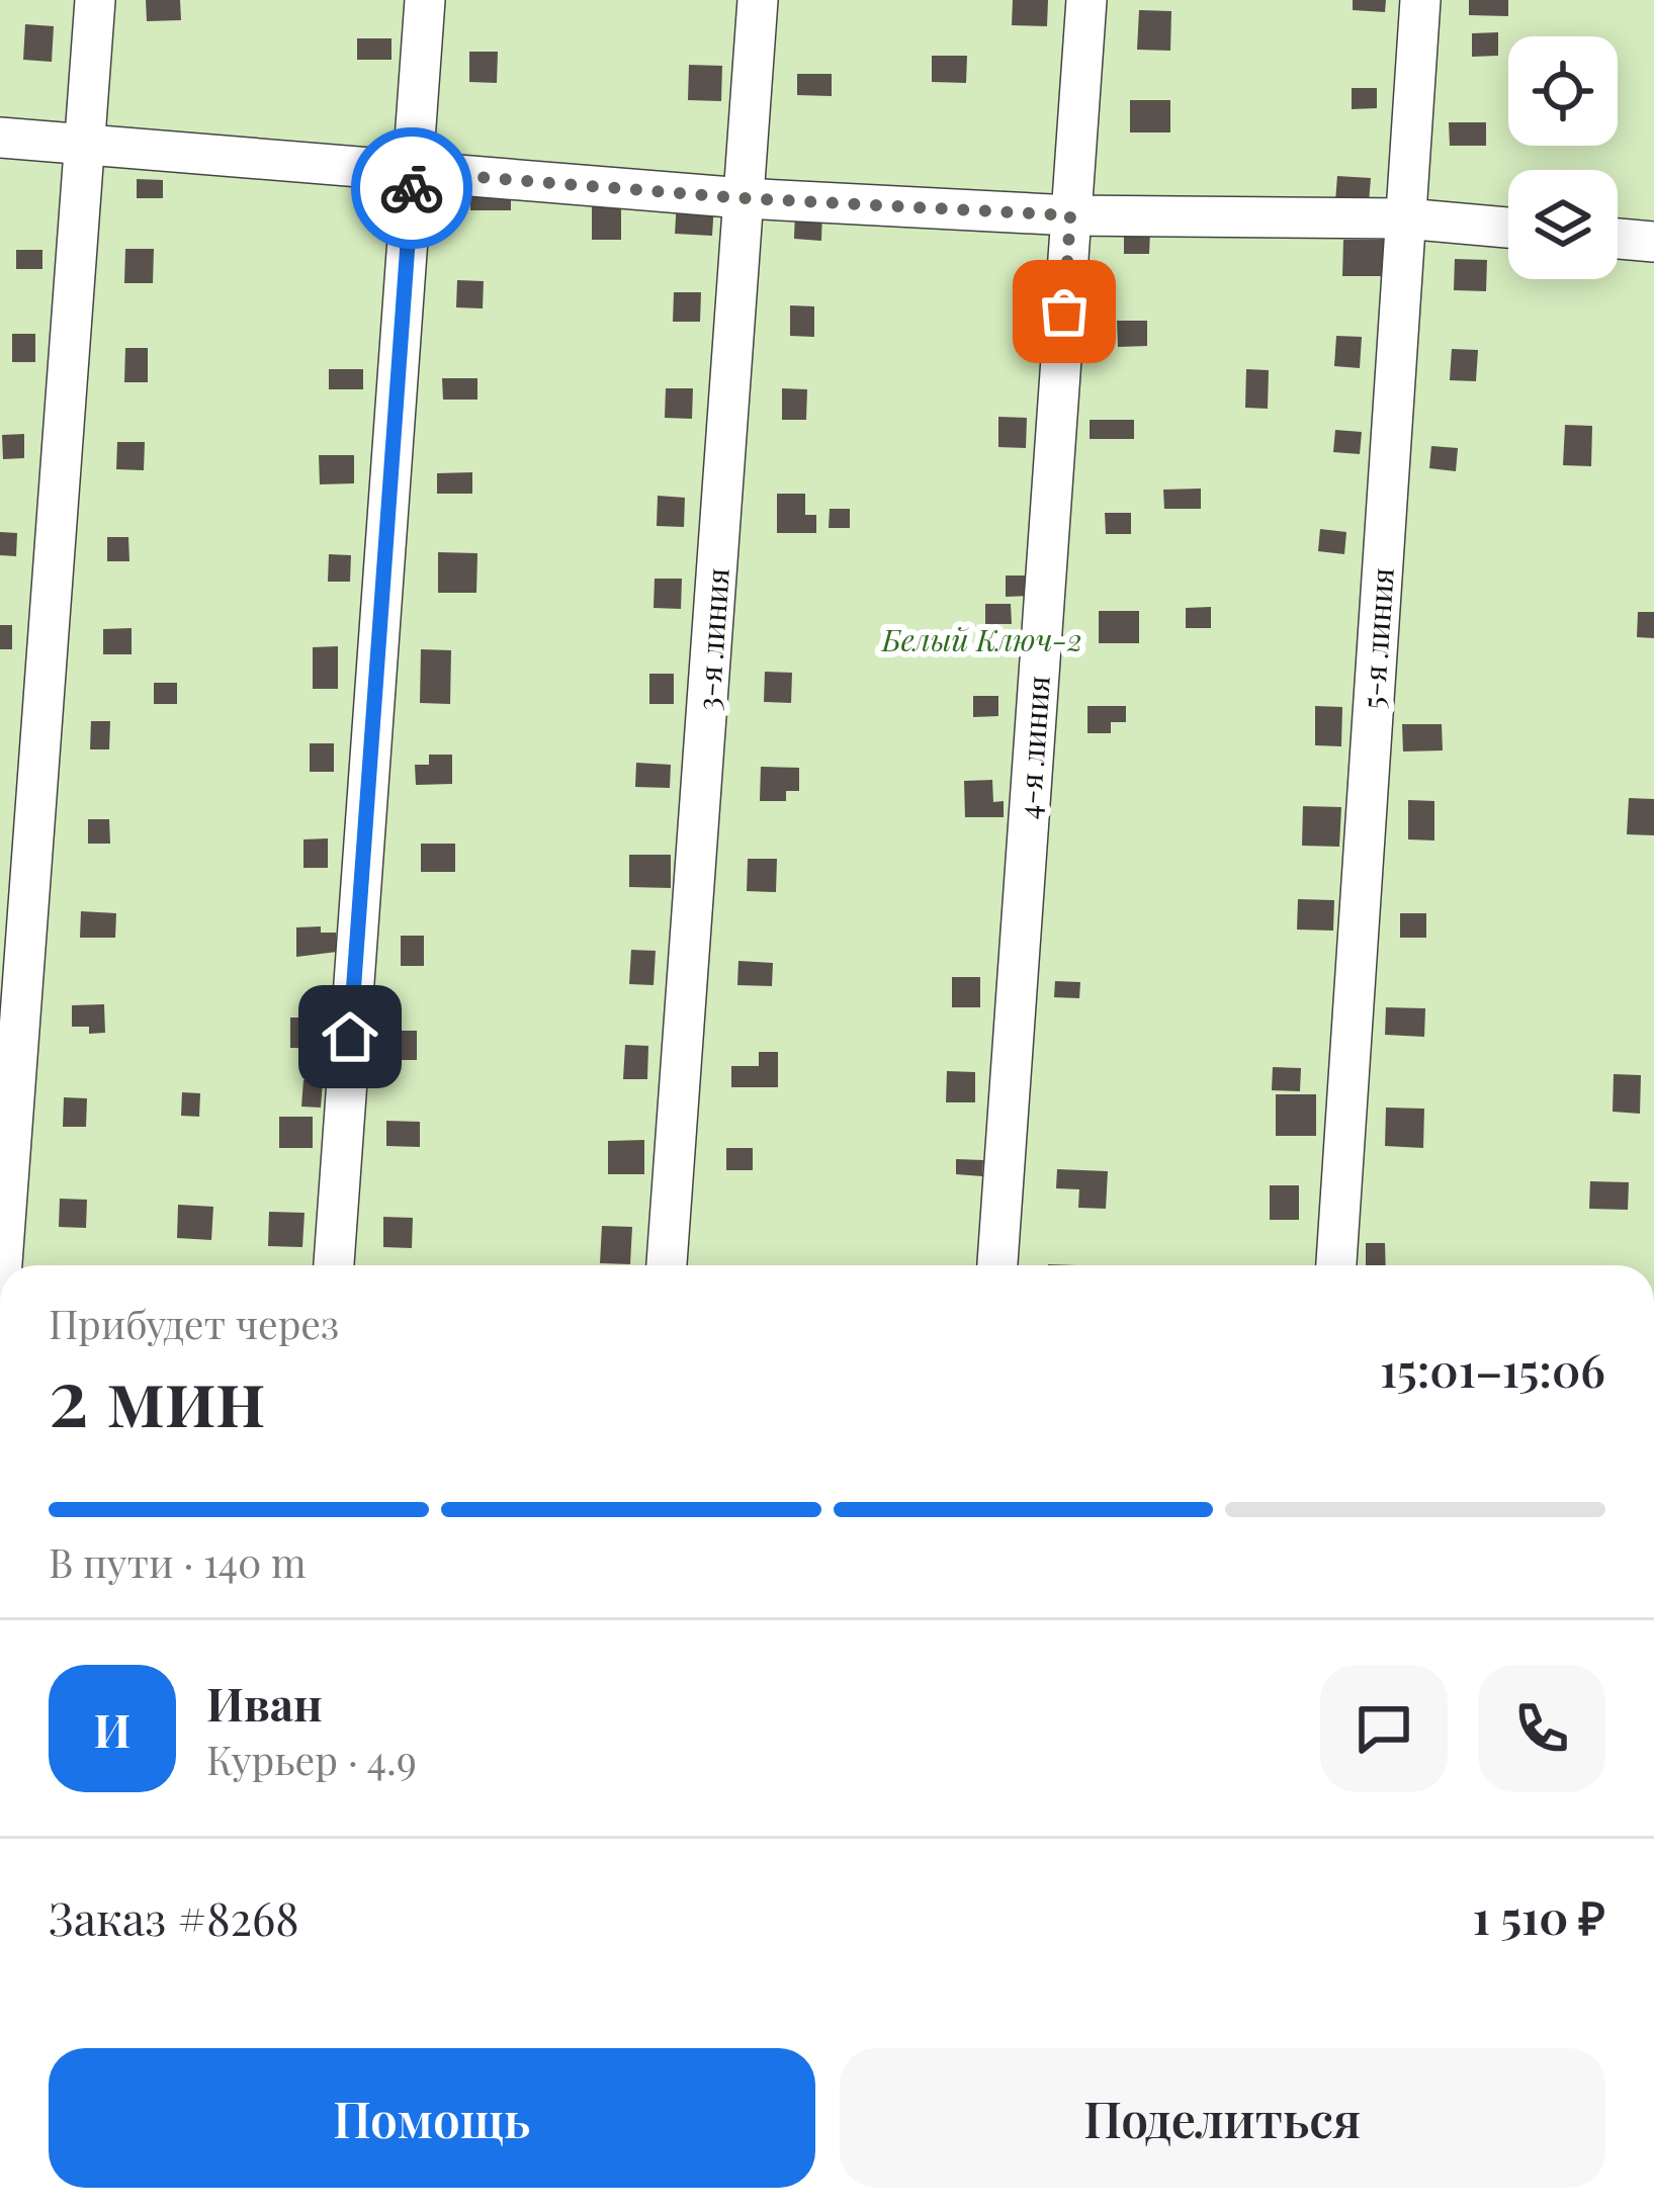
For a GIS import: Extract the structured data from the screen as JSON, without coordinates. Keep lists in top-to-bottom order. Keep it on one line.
{"streets":{"street":["5-я линия","3-я линия","4-я линия"]},"parks":["Белый Ключ-2"],"page":{"heading":["2 мин","Прибудет через","15:01–15:06"],"panel":["Иван","Курьер · 4.9","Заказ #8268","1 510 ₽"],"bar":"В пути · 140 m","round":"И","buttons":["Помощь","Поделиться"]}}
